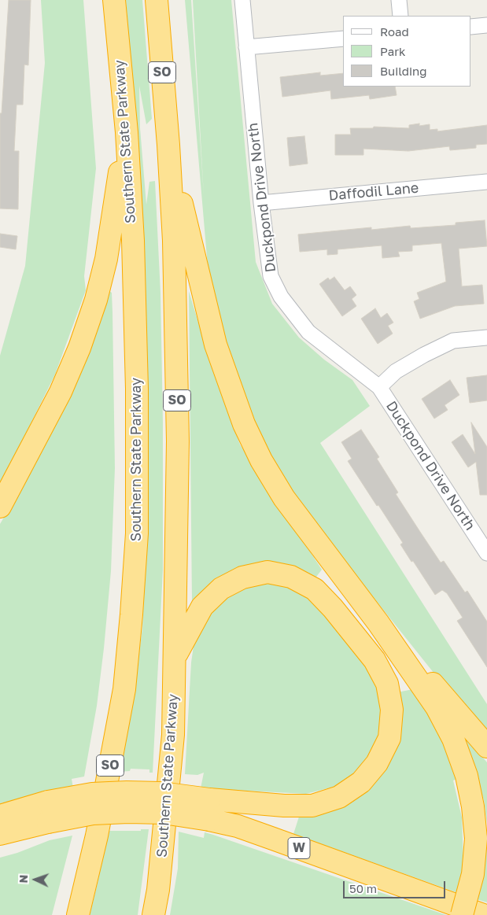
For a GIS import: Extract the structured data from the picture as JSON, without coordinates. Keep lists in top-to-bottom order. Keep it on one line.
{"streets":{"highway":["SO","Southern State Parkway","W"],"street":["Daffodil Lane","Duckpond Drive North"]},"crossings":[["Daffodil Lane","Duckpond Drive North"]],"legend":["Road","Park","Building"],"scale_bar":"50 m","north":"left"}
